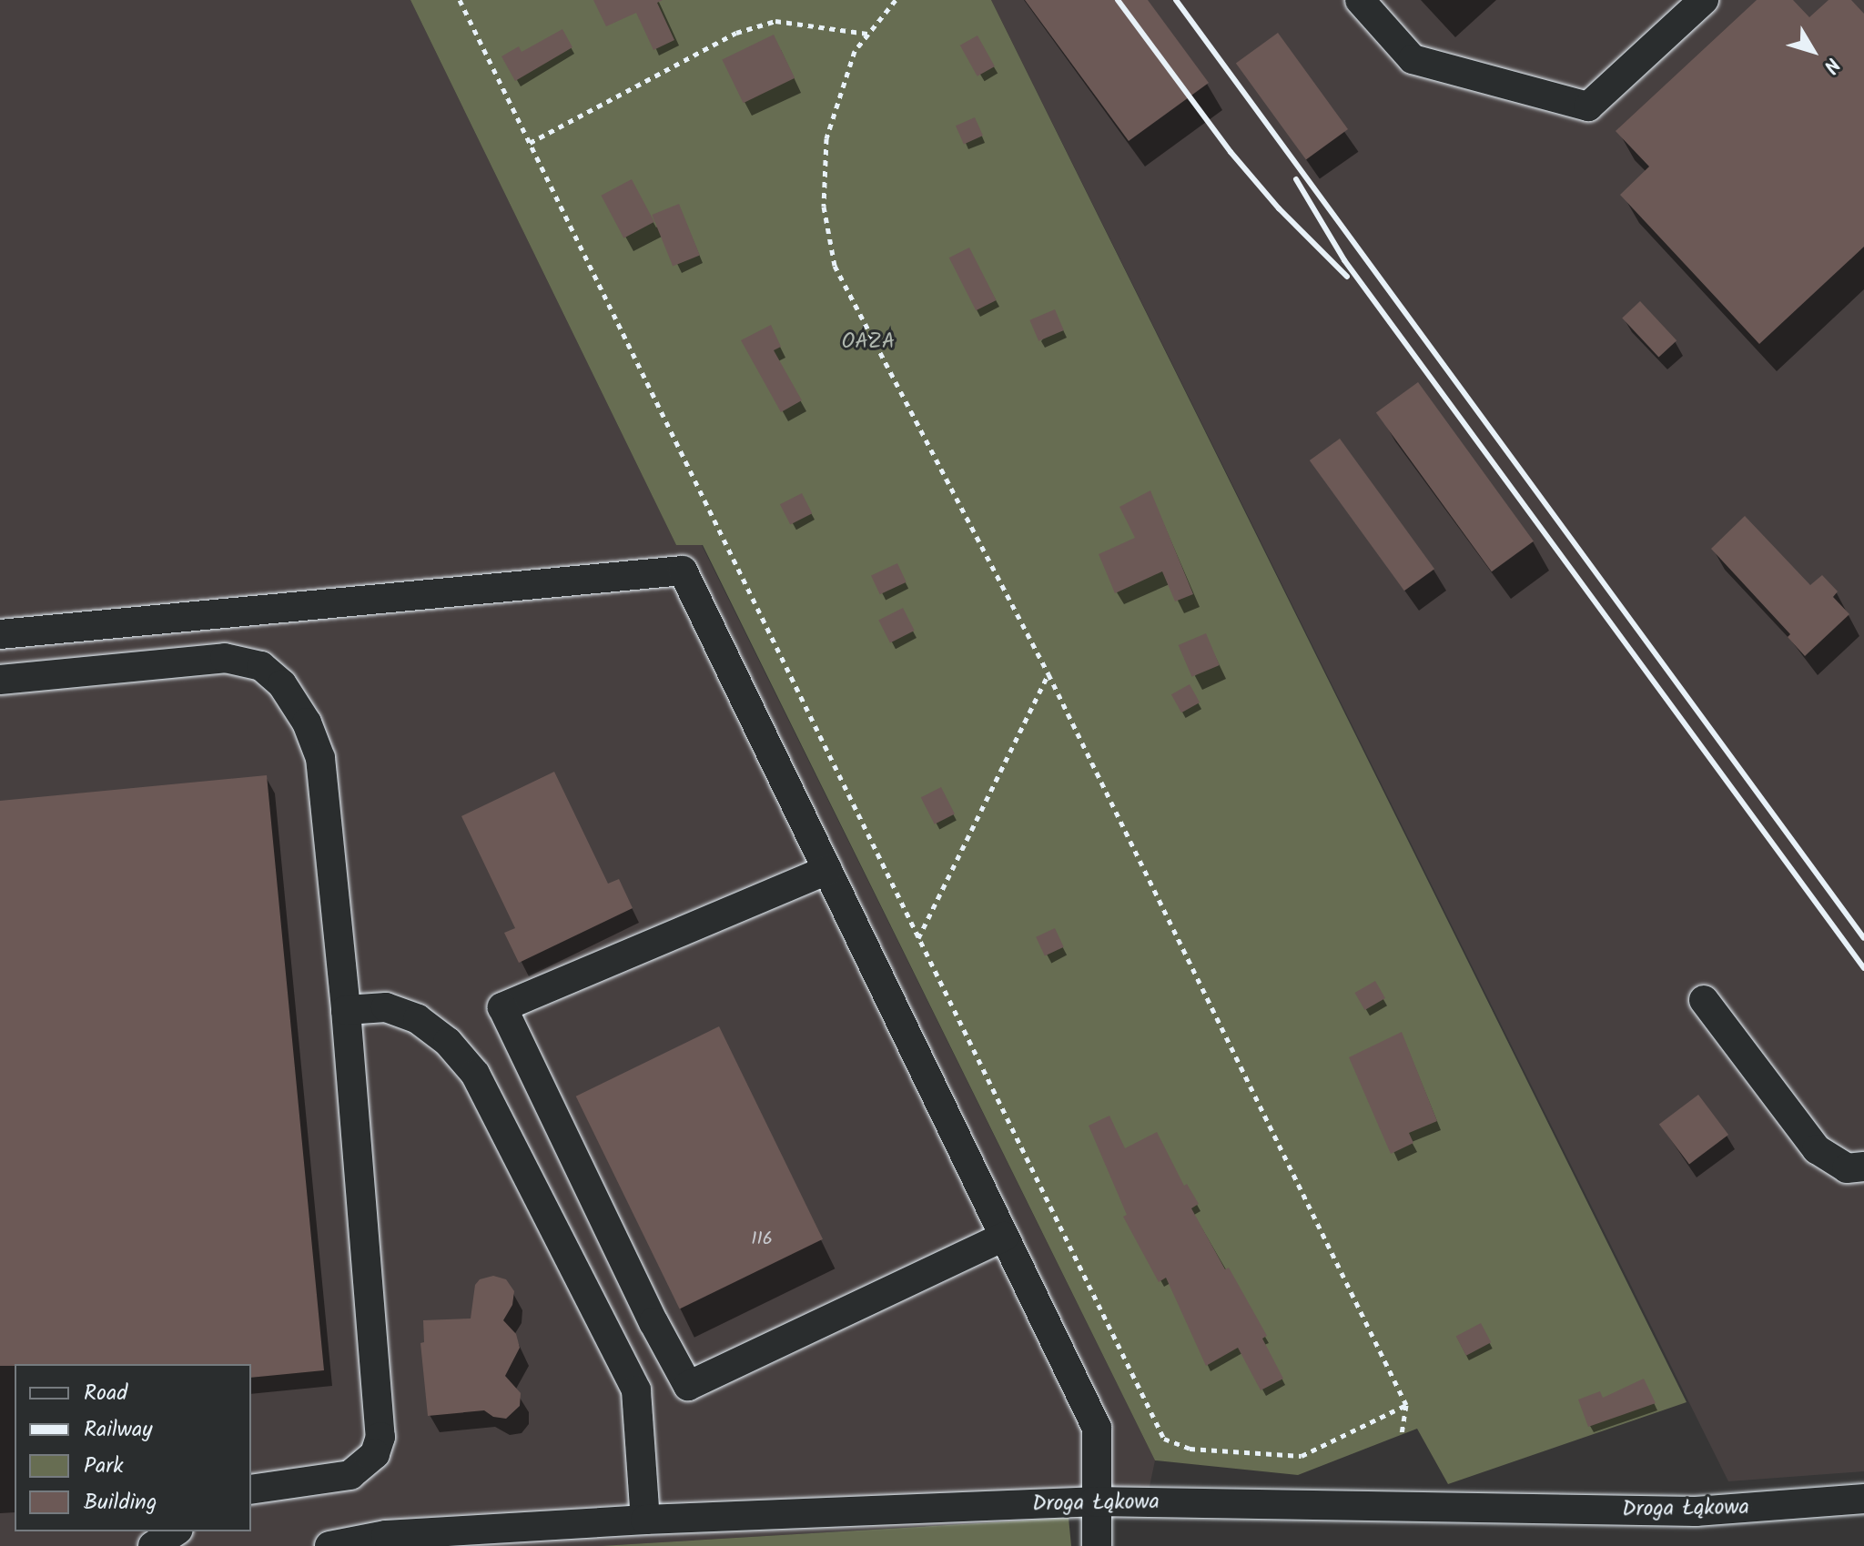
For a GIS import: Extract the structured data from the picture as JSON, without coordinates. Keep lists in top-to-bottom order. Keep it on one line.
{"streets":{"street":["Droga Łąkowa"]},"parks":["OAZA"],"house_numbers":["116"],"legend":["Road","Railway","Park","Building"],"north":"bottom right"}
